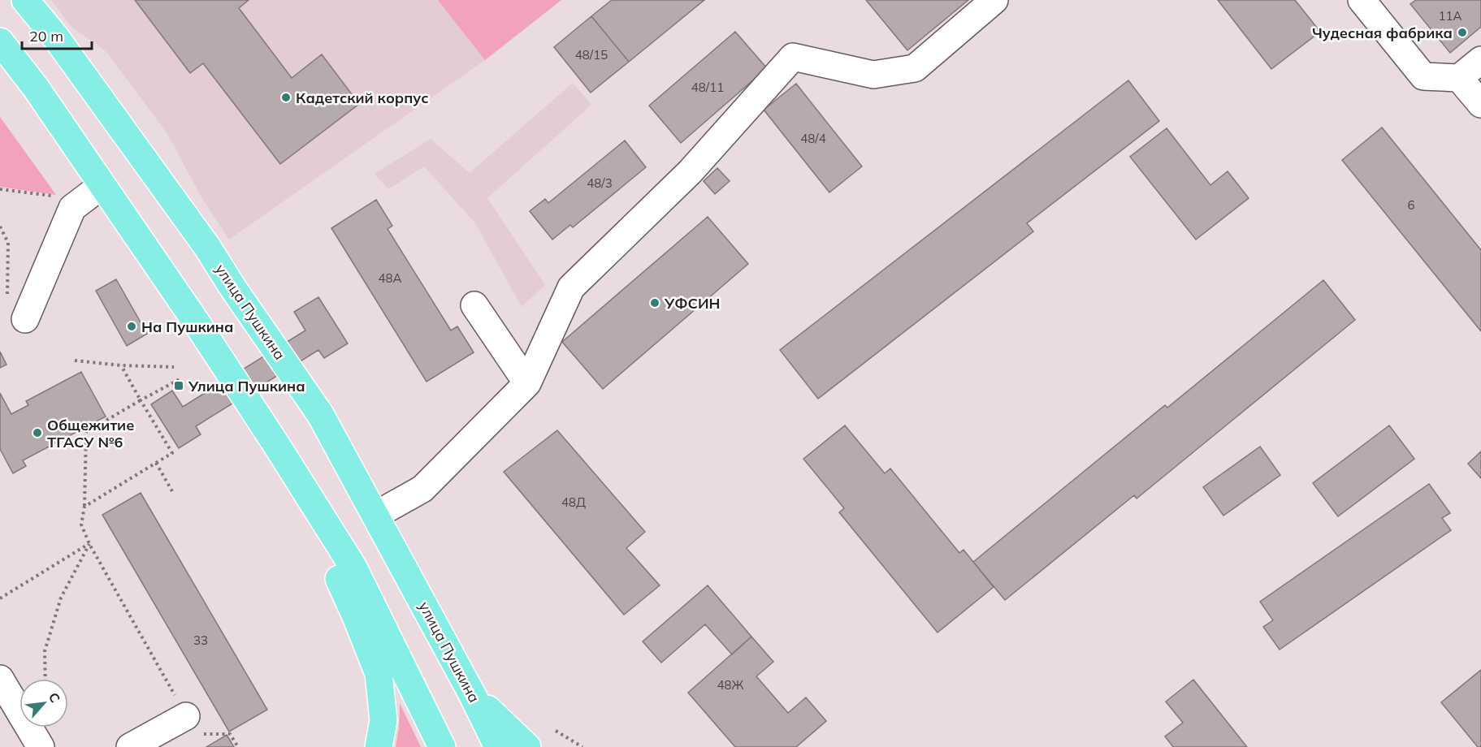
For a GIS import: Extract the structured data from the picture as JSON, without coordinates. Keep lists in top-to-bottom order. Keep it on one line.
{"streets":{"main road":["улица Пушкина"]},"places":{"other":["Чудесная фабрика","Кадетский корпус","УФСИН","На Пушкина","Общежитие ТГАСУ №6"],"transit":["Улица Пушкина"]},"house_numbers":["11А","48/15","48/11","48/4","48/3","6","48А","48Д","33","48Ж"],"scale_bar":"20 m","north":"top right"}
